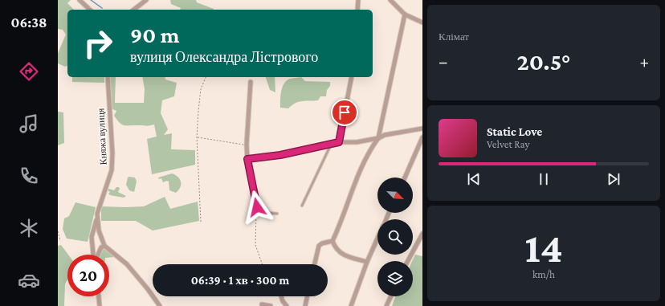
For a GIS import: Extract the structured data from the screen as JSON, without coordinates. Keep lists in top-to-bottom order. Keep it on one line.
{"streets":{"street":["Княжа вулиця"]},"north":"bottom right","page":{"tabs":"06:38","tile":["Клімат",["14","km/h"]],"turn":["90 m","вулиця Олександра Лістрового"],"heat":["−","20.5°","+"],"song":["Static Love","Velvet Ray"],"limit":"20","trip":"06:39 · 1 хв · 300 m"}}
